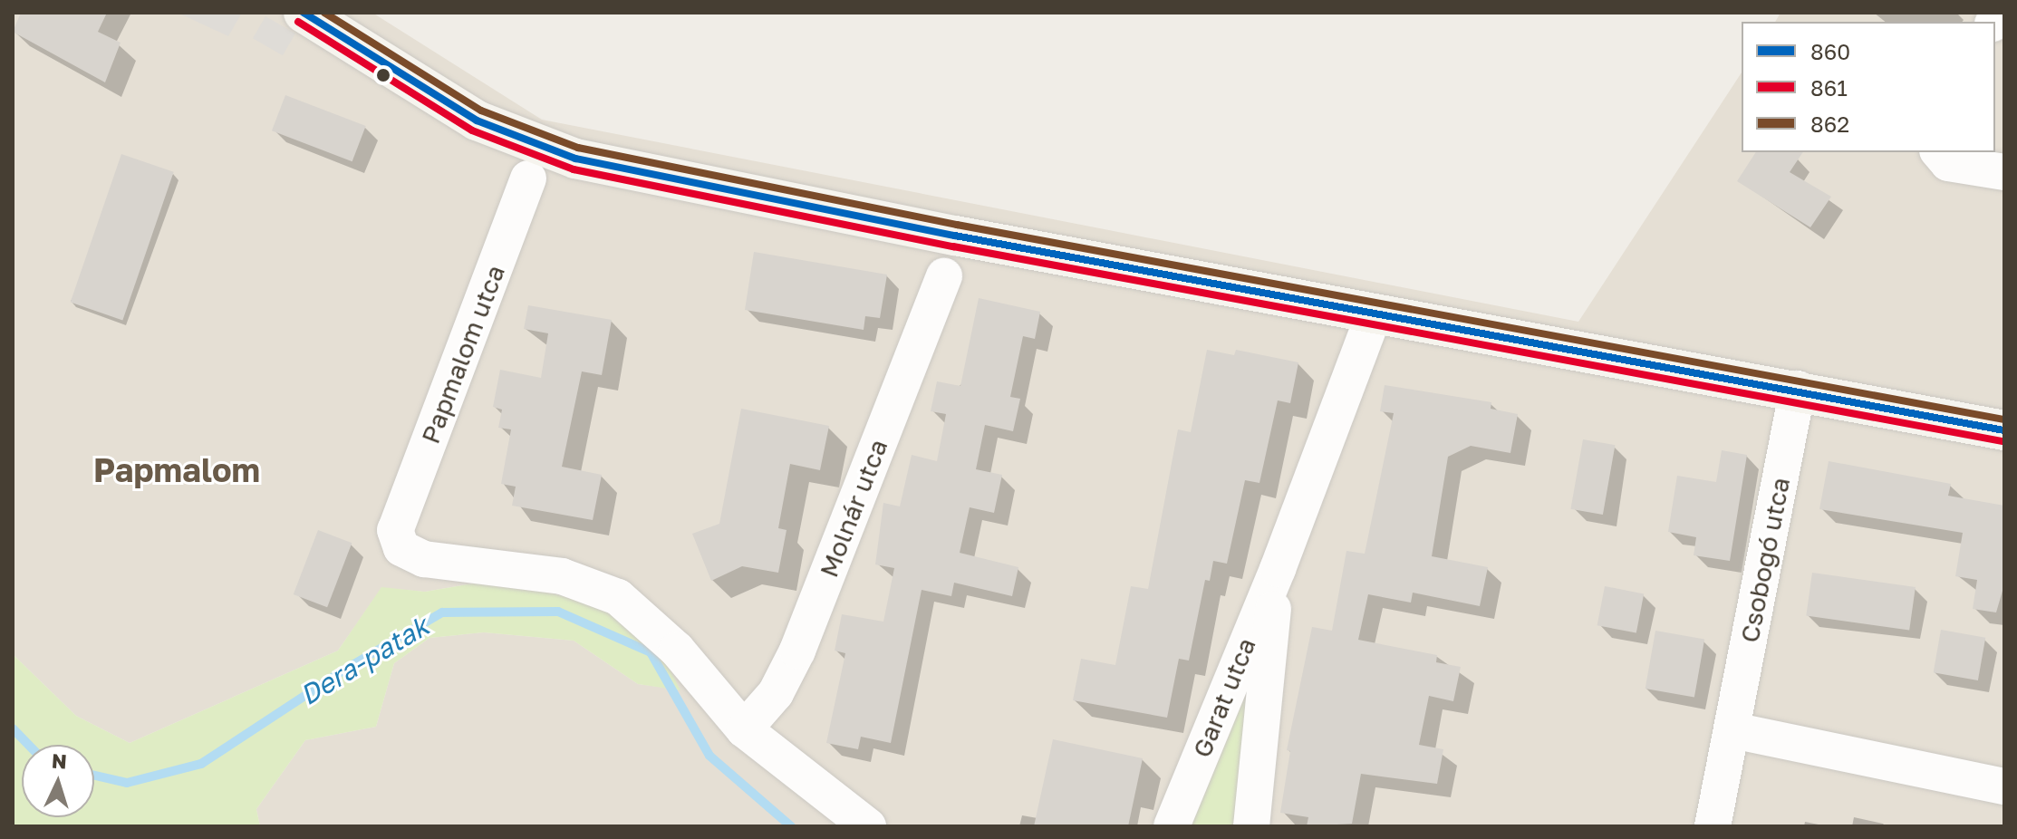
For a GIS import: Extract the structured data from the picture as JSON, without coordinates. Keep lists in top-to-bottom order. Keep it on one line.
{"streets":{"street":["Papmalom utca","Molnár utca","Csobogó utca","Garat utca"]},"crossings":[["Papmalom utca","Molnár utca"]],"districts":["Papmalom"],"water":["Dera-patak"],"lines":["transit line 860","transit line 862","transit line 861"],"legend":["860","861","862"],"north":"top"}
